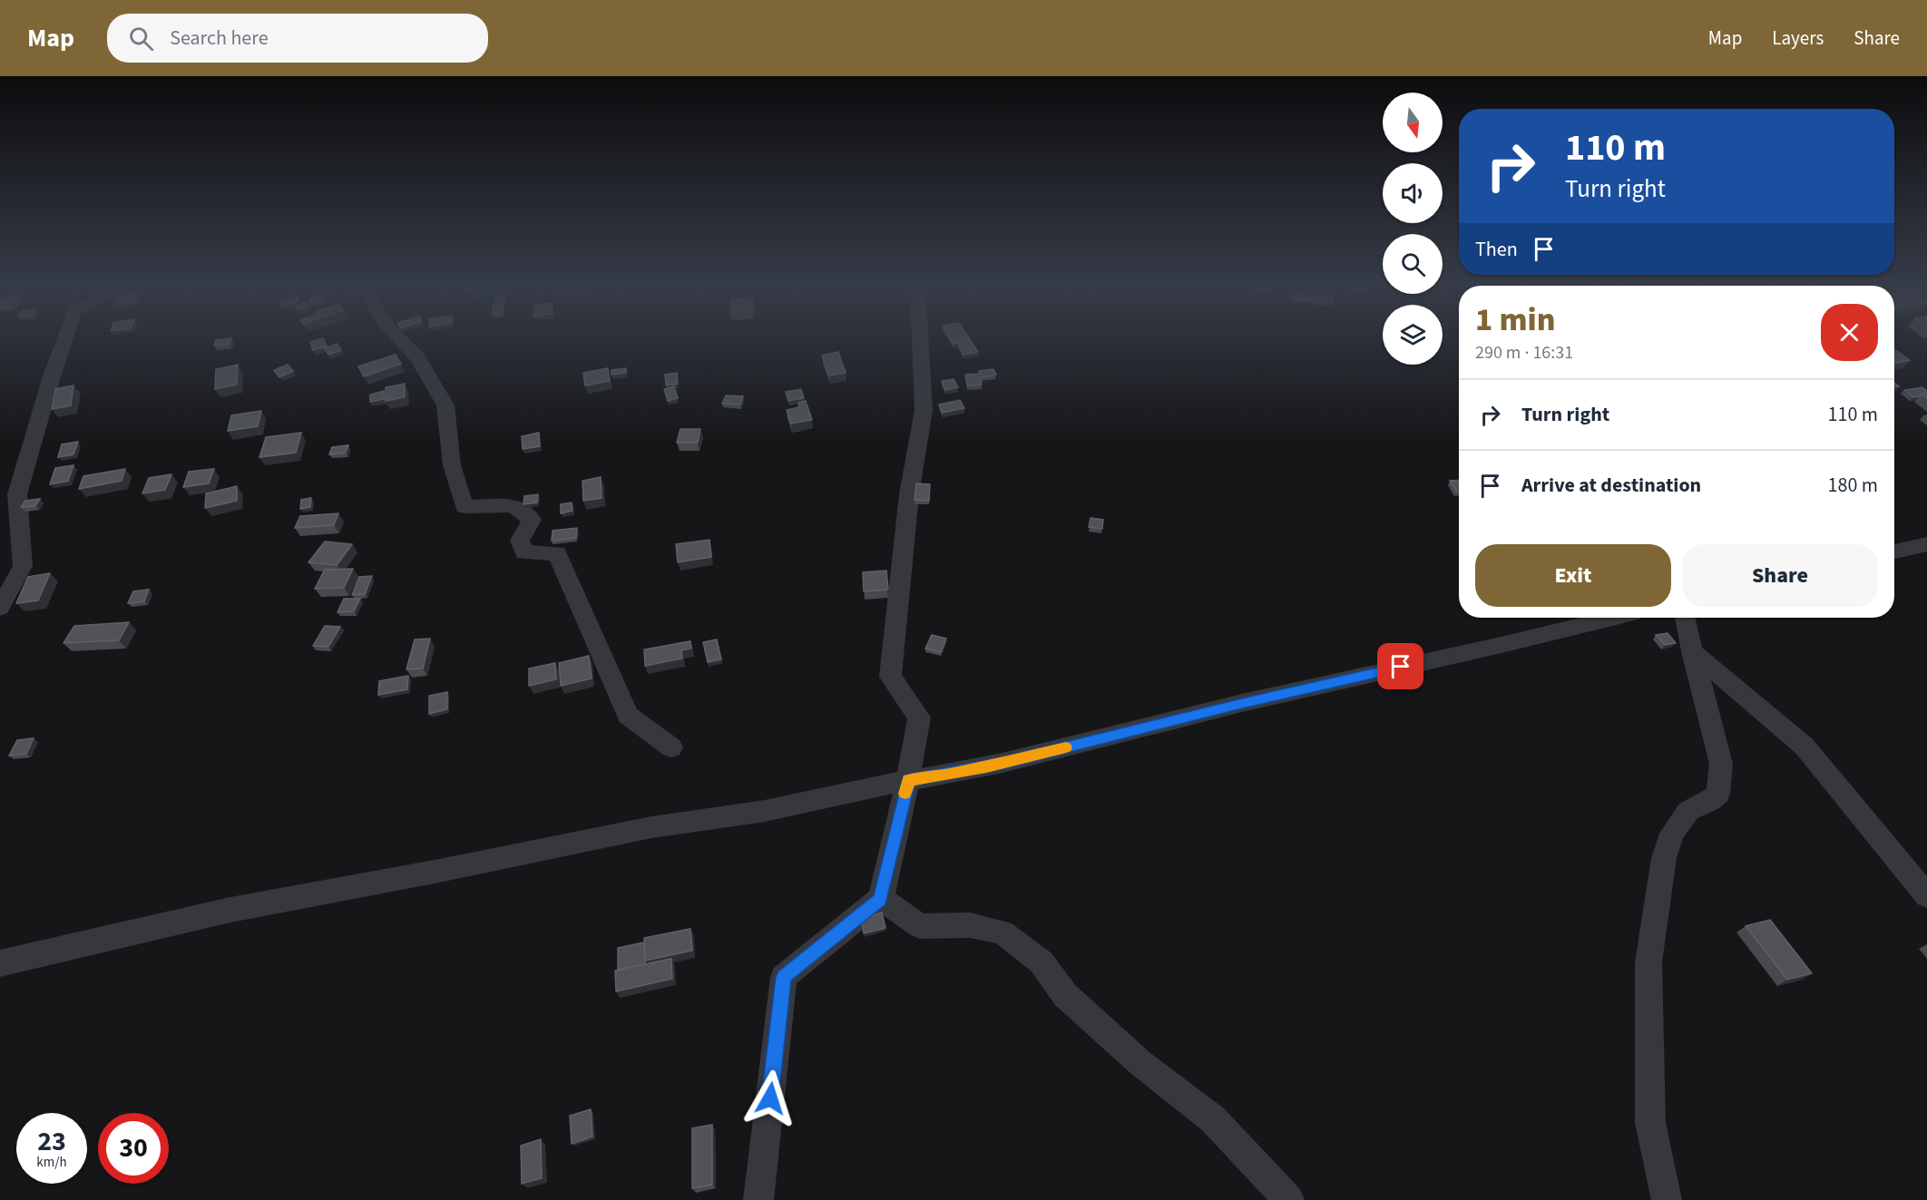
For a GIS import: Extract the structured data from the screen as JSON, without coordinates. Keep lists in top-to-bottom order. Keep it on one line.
{"north":"bottom","page":{"header":"Map","search":"Search here","nav":["Map","Layers","Share"],"turn":["110 m","Turn right"],"then":"Then","heading":["1 min","290 m · 16:31"],"list":[{"name":"Turn right","value":"110 m"},{"name":"Arrive at destination","value":"180 m"}],"buttons":["Exit","Share"],"speed":"23 km/h","limit":"30"}}
